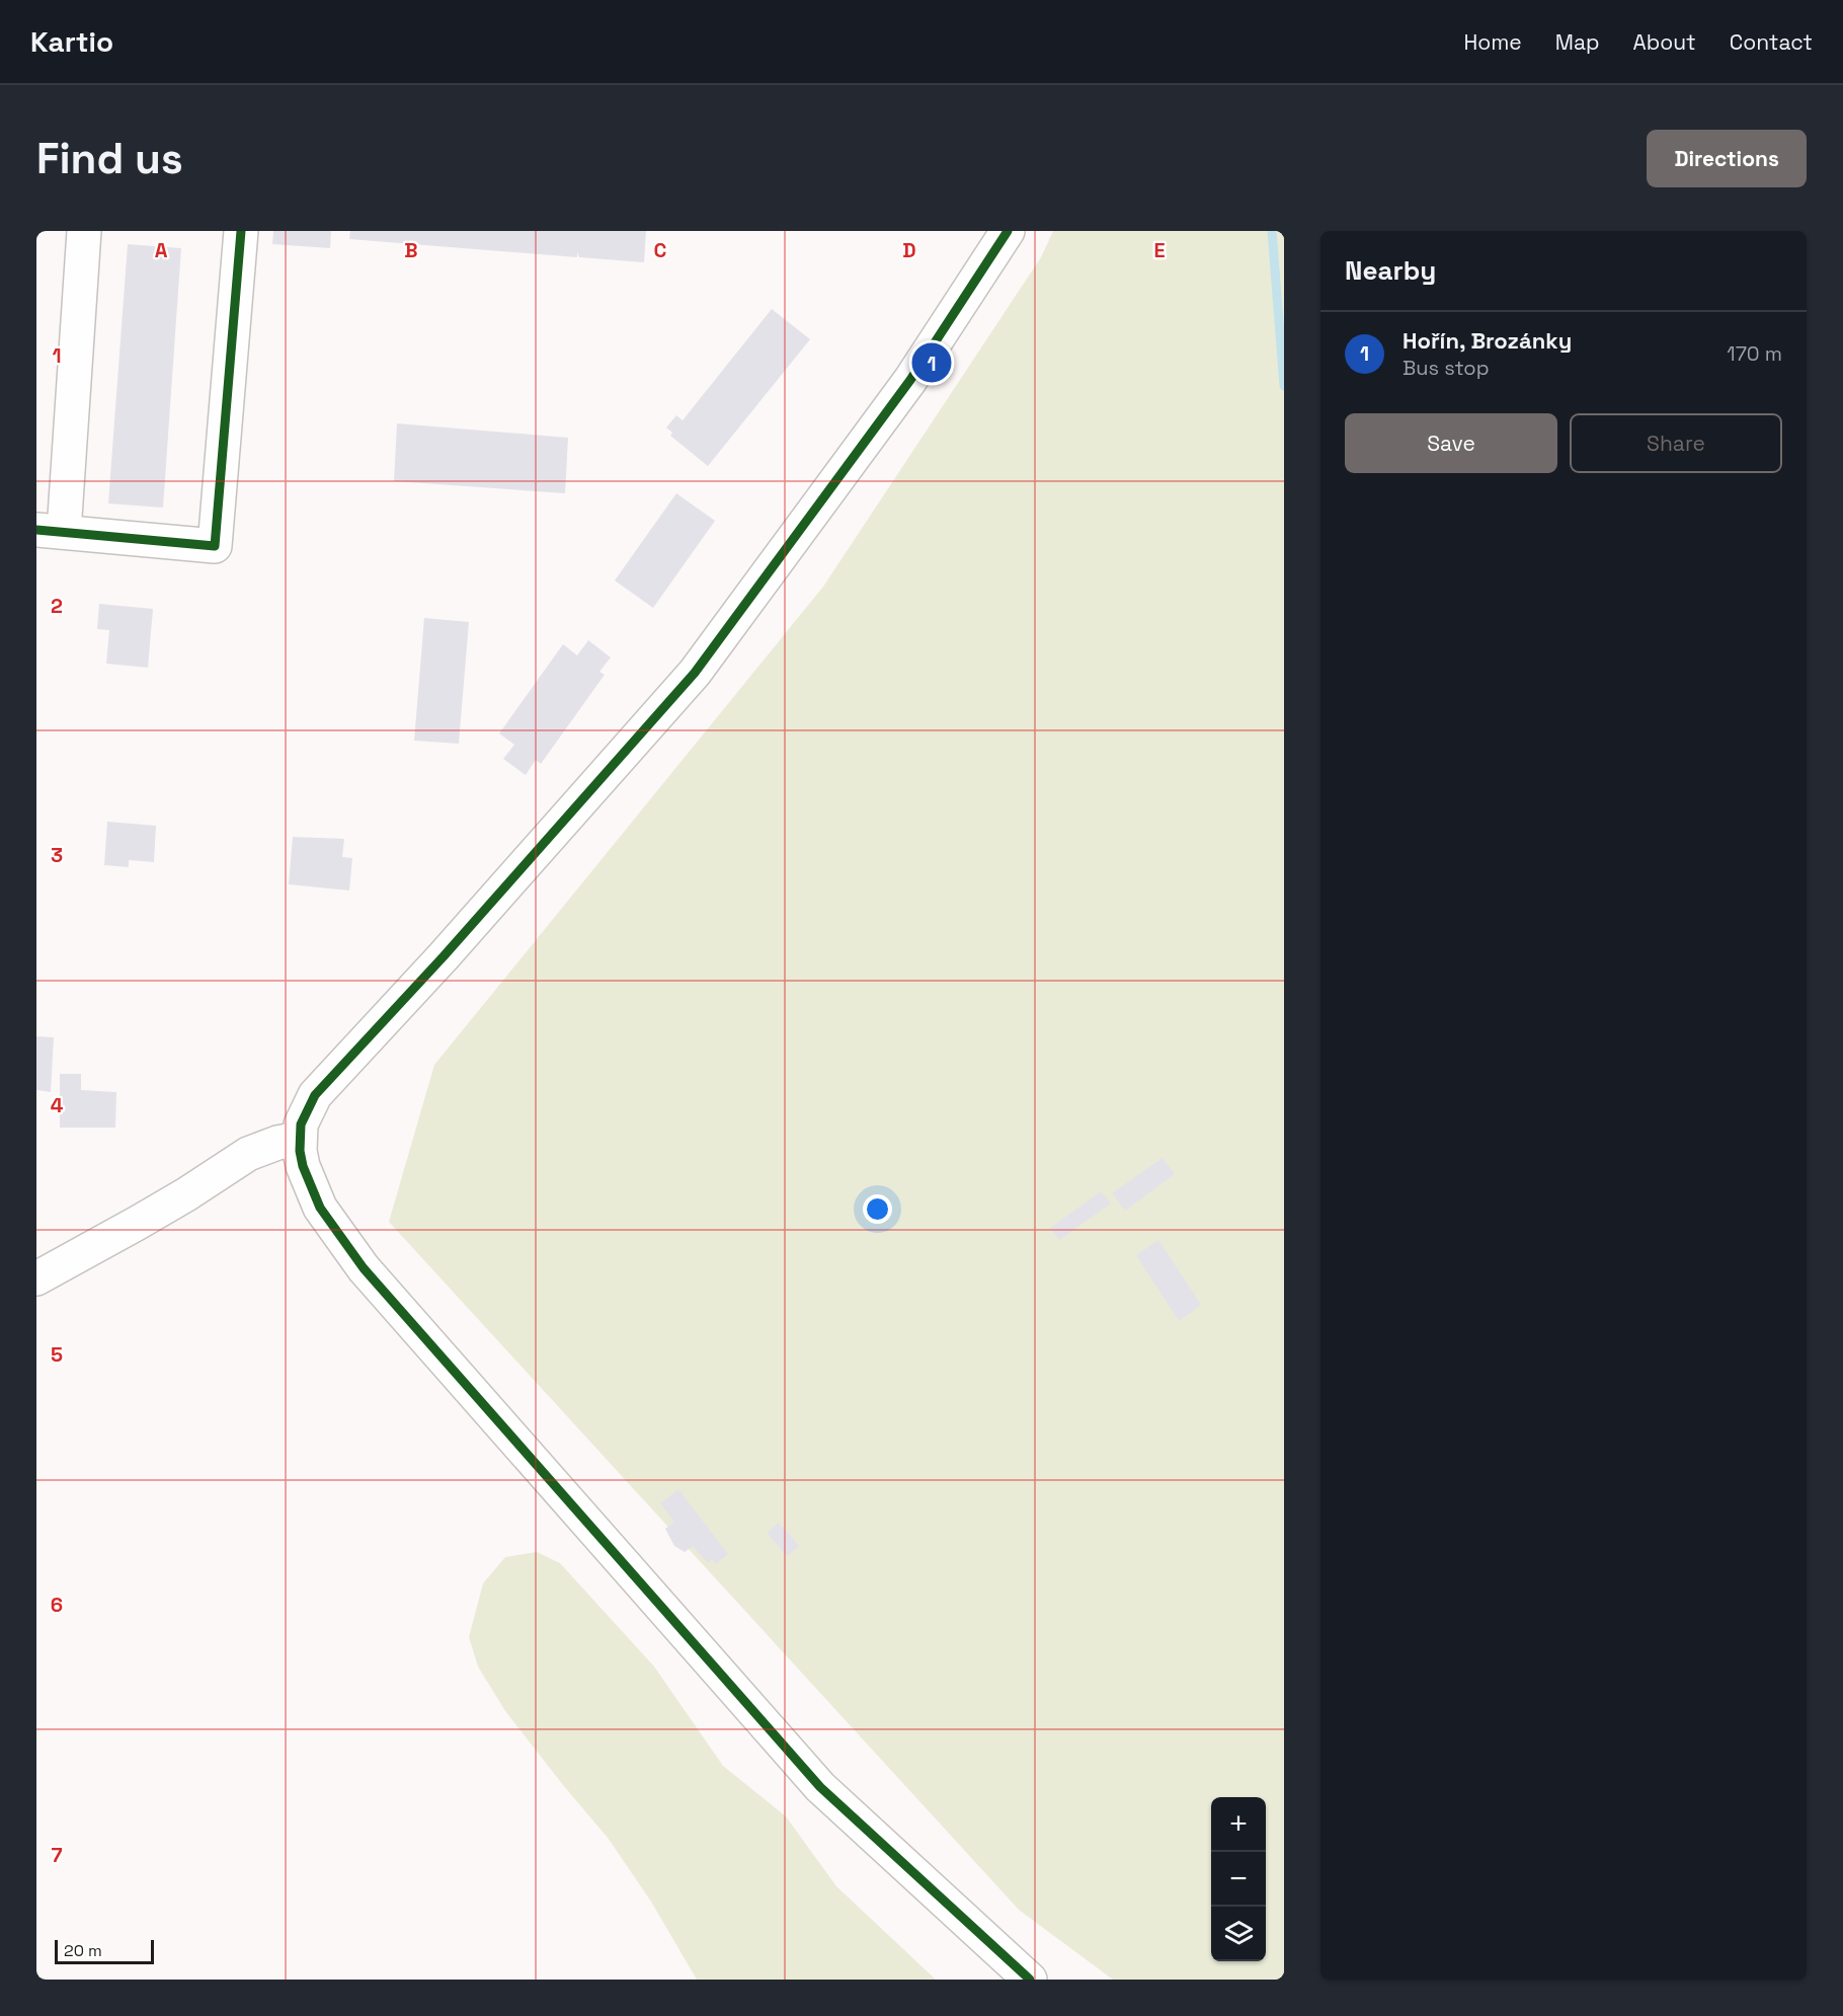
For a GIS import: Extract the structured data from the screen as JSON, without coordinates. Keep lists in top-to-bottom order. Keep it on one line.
{"scale_bar":"20 m","page":{"header":"Kartio","nav":["Home","Map","About","Contact"],"buttons":["Directions",["Save","Share"]],"title":"Find us","heading":"Nearby","list":[{"mark":"1","name":"Hořín, Brozánky","note":"Bus stop","value":"170 m"}],"pins":"1","map_buttons":["+","−"],"scale":"20 m"},"grid":{"columns":["A","B","C","D","E"],"rows":["1","2","3","4","5","6","7"]}}
